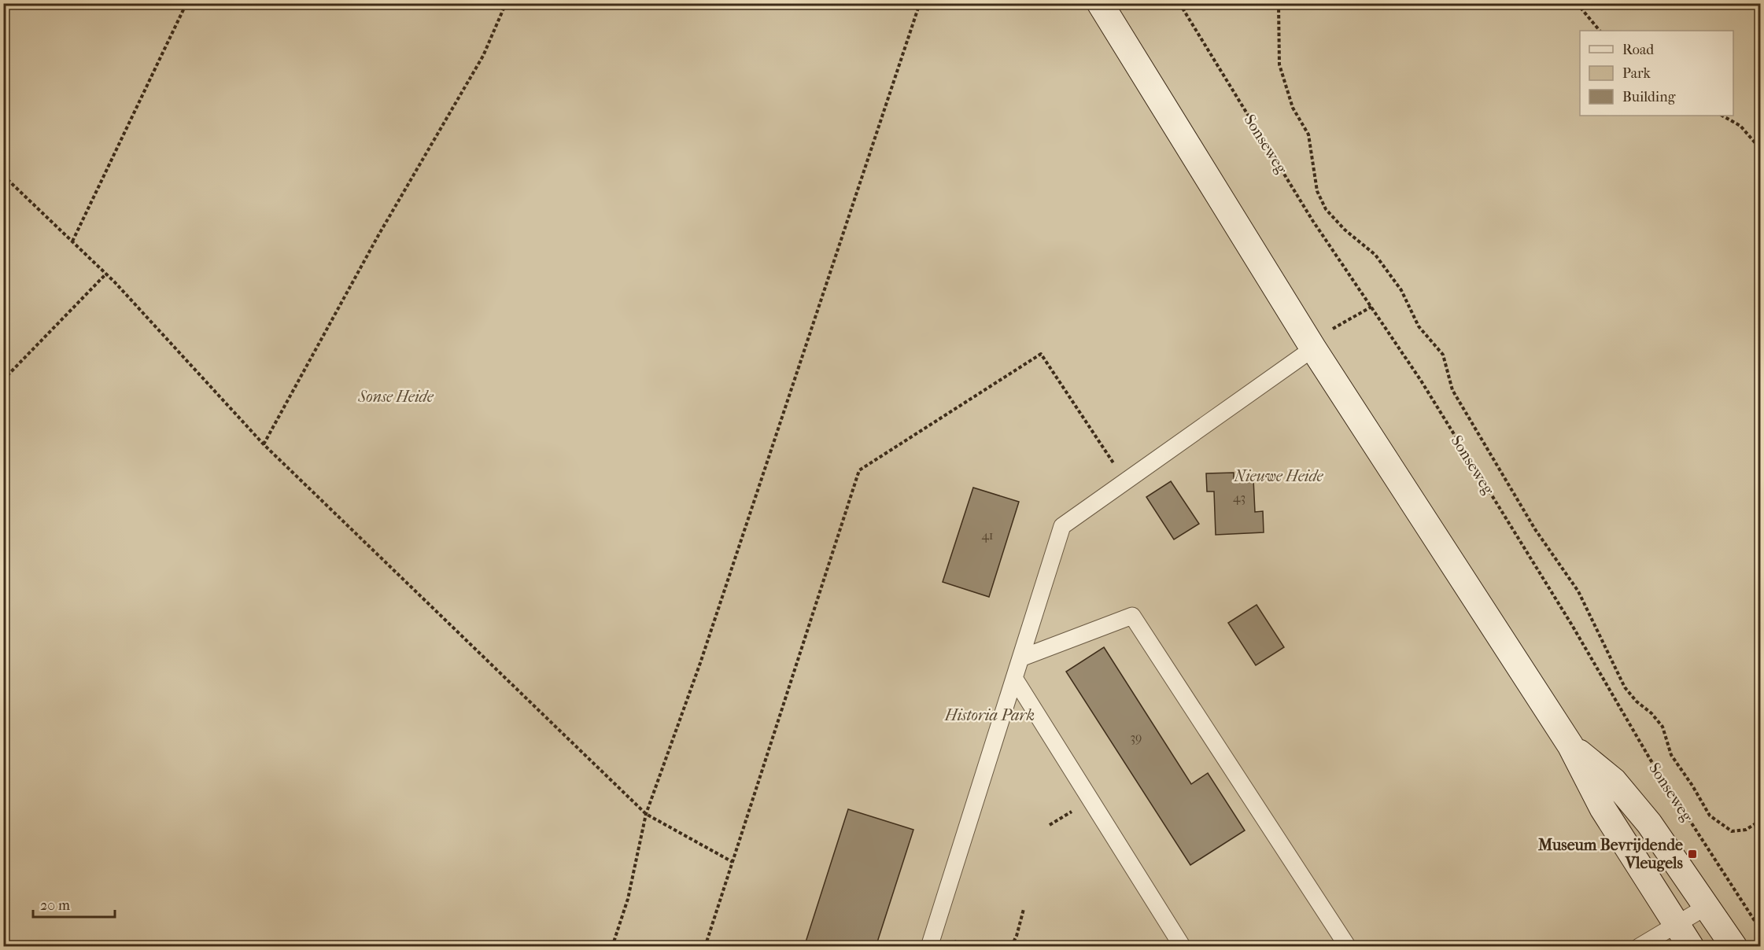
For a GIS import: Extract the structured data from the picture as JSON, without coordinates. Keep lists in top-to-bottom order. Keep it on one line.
{"streets":{"path":["Sonseweg"]},"parks":["Sonse Heide","Nieuwe Heide","Historia Park"],"places":{"transit":["Museum Bevrijdende Vleugels"]},"house_numbers":["43","41","39"],"legend":["Road","Park","Building"],"scale_bar":"20 m"}
